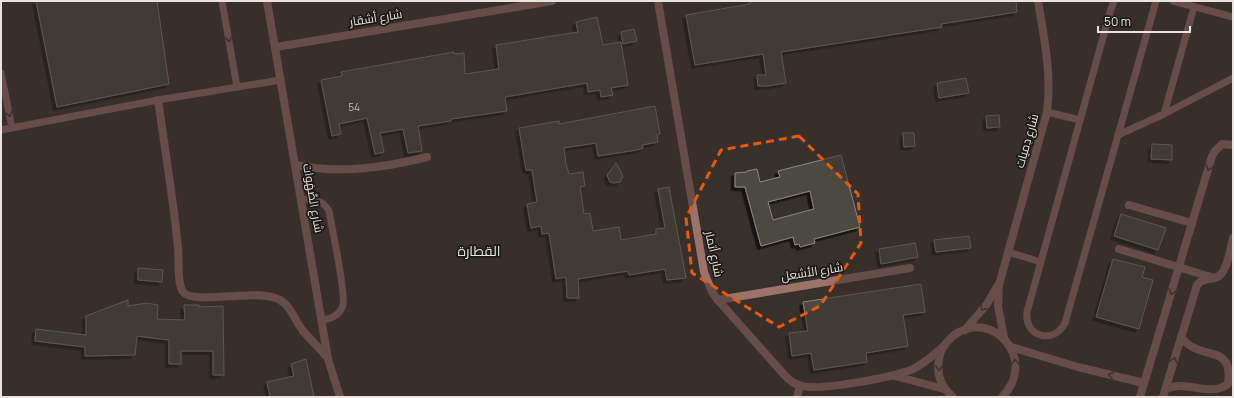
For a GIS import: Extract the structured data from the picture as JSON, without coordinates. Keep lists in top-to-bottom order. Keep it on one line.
{"streets":{"street":["شارع أشقار","شارع دِميات","شارع الصَّهَوات","شارع أتمار","شارع الأشعل"]},"crossings":[["شارع أشقار","شارع الصَّهَوات"],["شارع أتمار","شارع الأشعل"]],"districts":["القطارة"],"house_numbers":["54"],"scale_bar":"50 m"}
